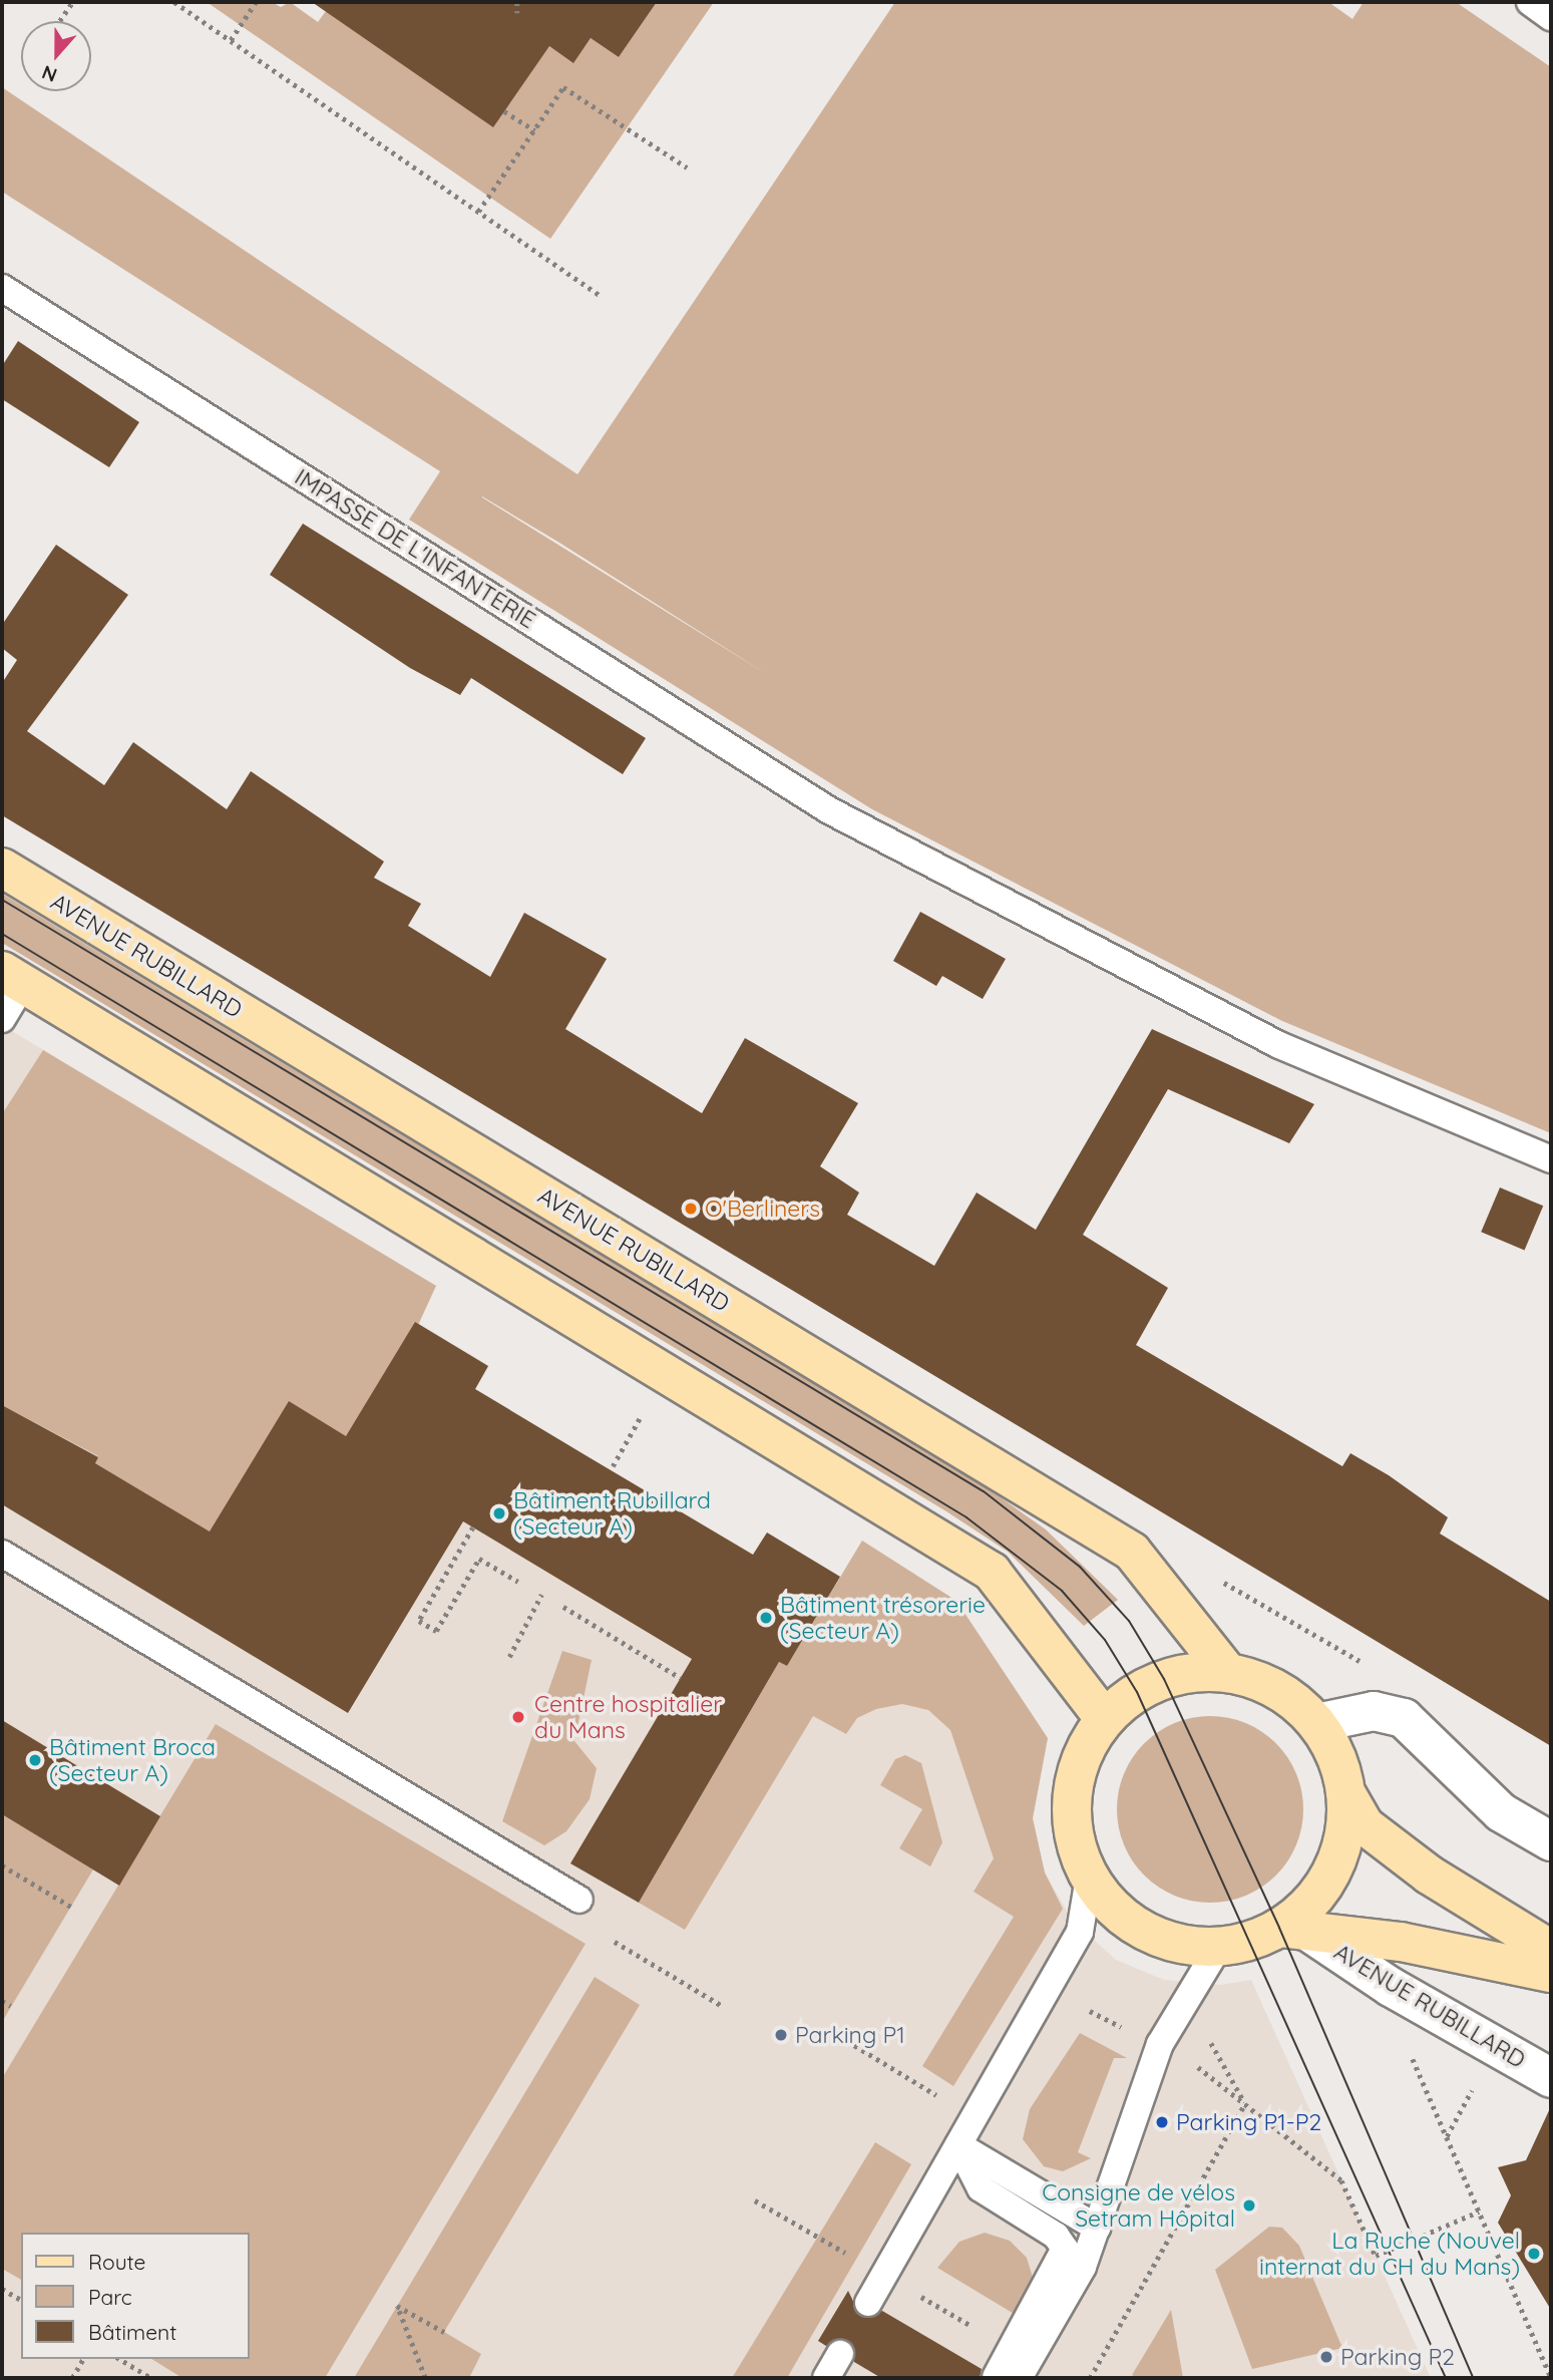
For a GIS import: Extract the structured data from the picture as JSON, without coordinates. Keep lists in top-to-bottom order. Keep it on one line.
{"streets":{"main road":["AVENUE RUBILLARD"],"lane":["IMPASSE DE L'INFANTERIE"]},"places":["O'Berliners","Bâtiment Rubillard (Secteur A)","Bâtiment trésorerie (Secteur A)","Centre hospitalier du Mans","Bâtiment Broca (Secteur A)","Parking P1","Parking P1-P2","Consigne de vélos Setram Hôpital","La Ruche (Nouvel internat du CH du Mans)","Parking P2"],"legend":["Route","Parc","Bâtiment"],"north":"bottom"}
